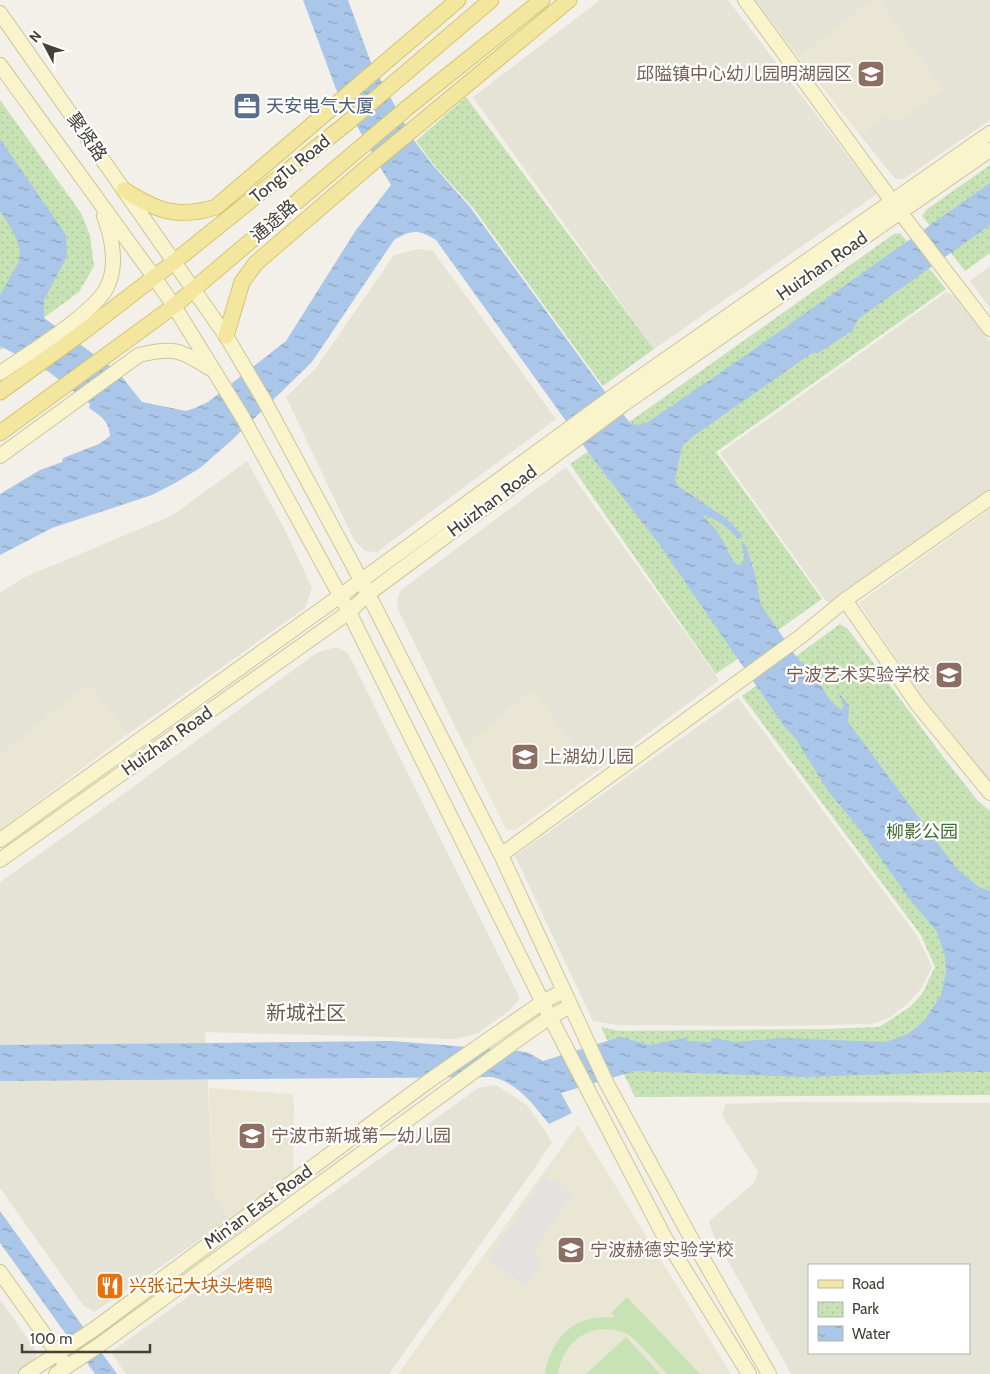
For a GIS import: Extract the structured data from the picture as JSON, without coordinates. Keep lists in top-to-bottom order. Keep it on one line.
{"streets":{"main road":["聚贤路","TongTu Road","通途路","Huizhan Road","Min'an East Road"]},"crossings":[["聚贤路","TongTu Road"],["聚贤路","通途路"],["聚贤路","Huizhan Road"],["聚贤路","Min'an East Road"]],"districts":["新城社区"],"parks":["柳影公园"],"places":{"school or university":["邱隘镇中心幼儿园明湖园区","宁波艺术实验学校","上湖幼儿园","宁波市新城第一幼儿园","宁波赫德实验学校"],"office":["天安电气大厦"],"restaurant":["兴张记大块头烤鸭"]},"legend":["Road","Park","Water"],"scale_bar":"100 m","north":"top left"}
